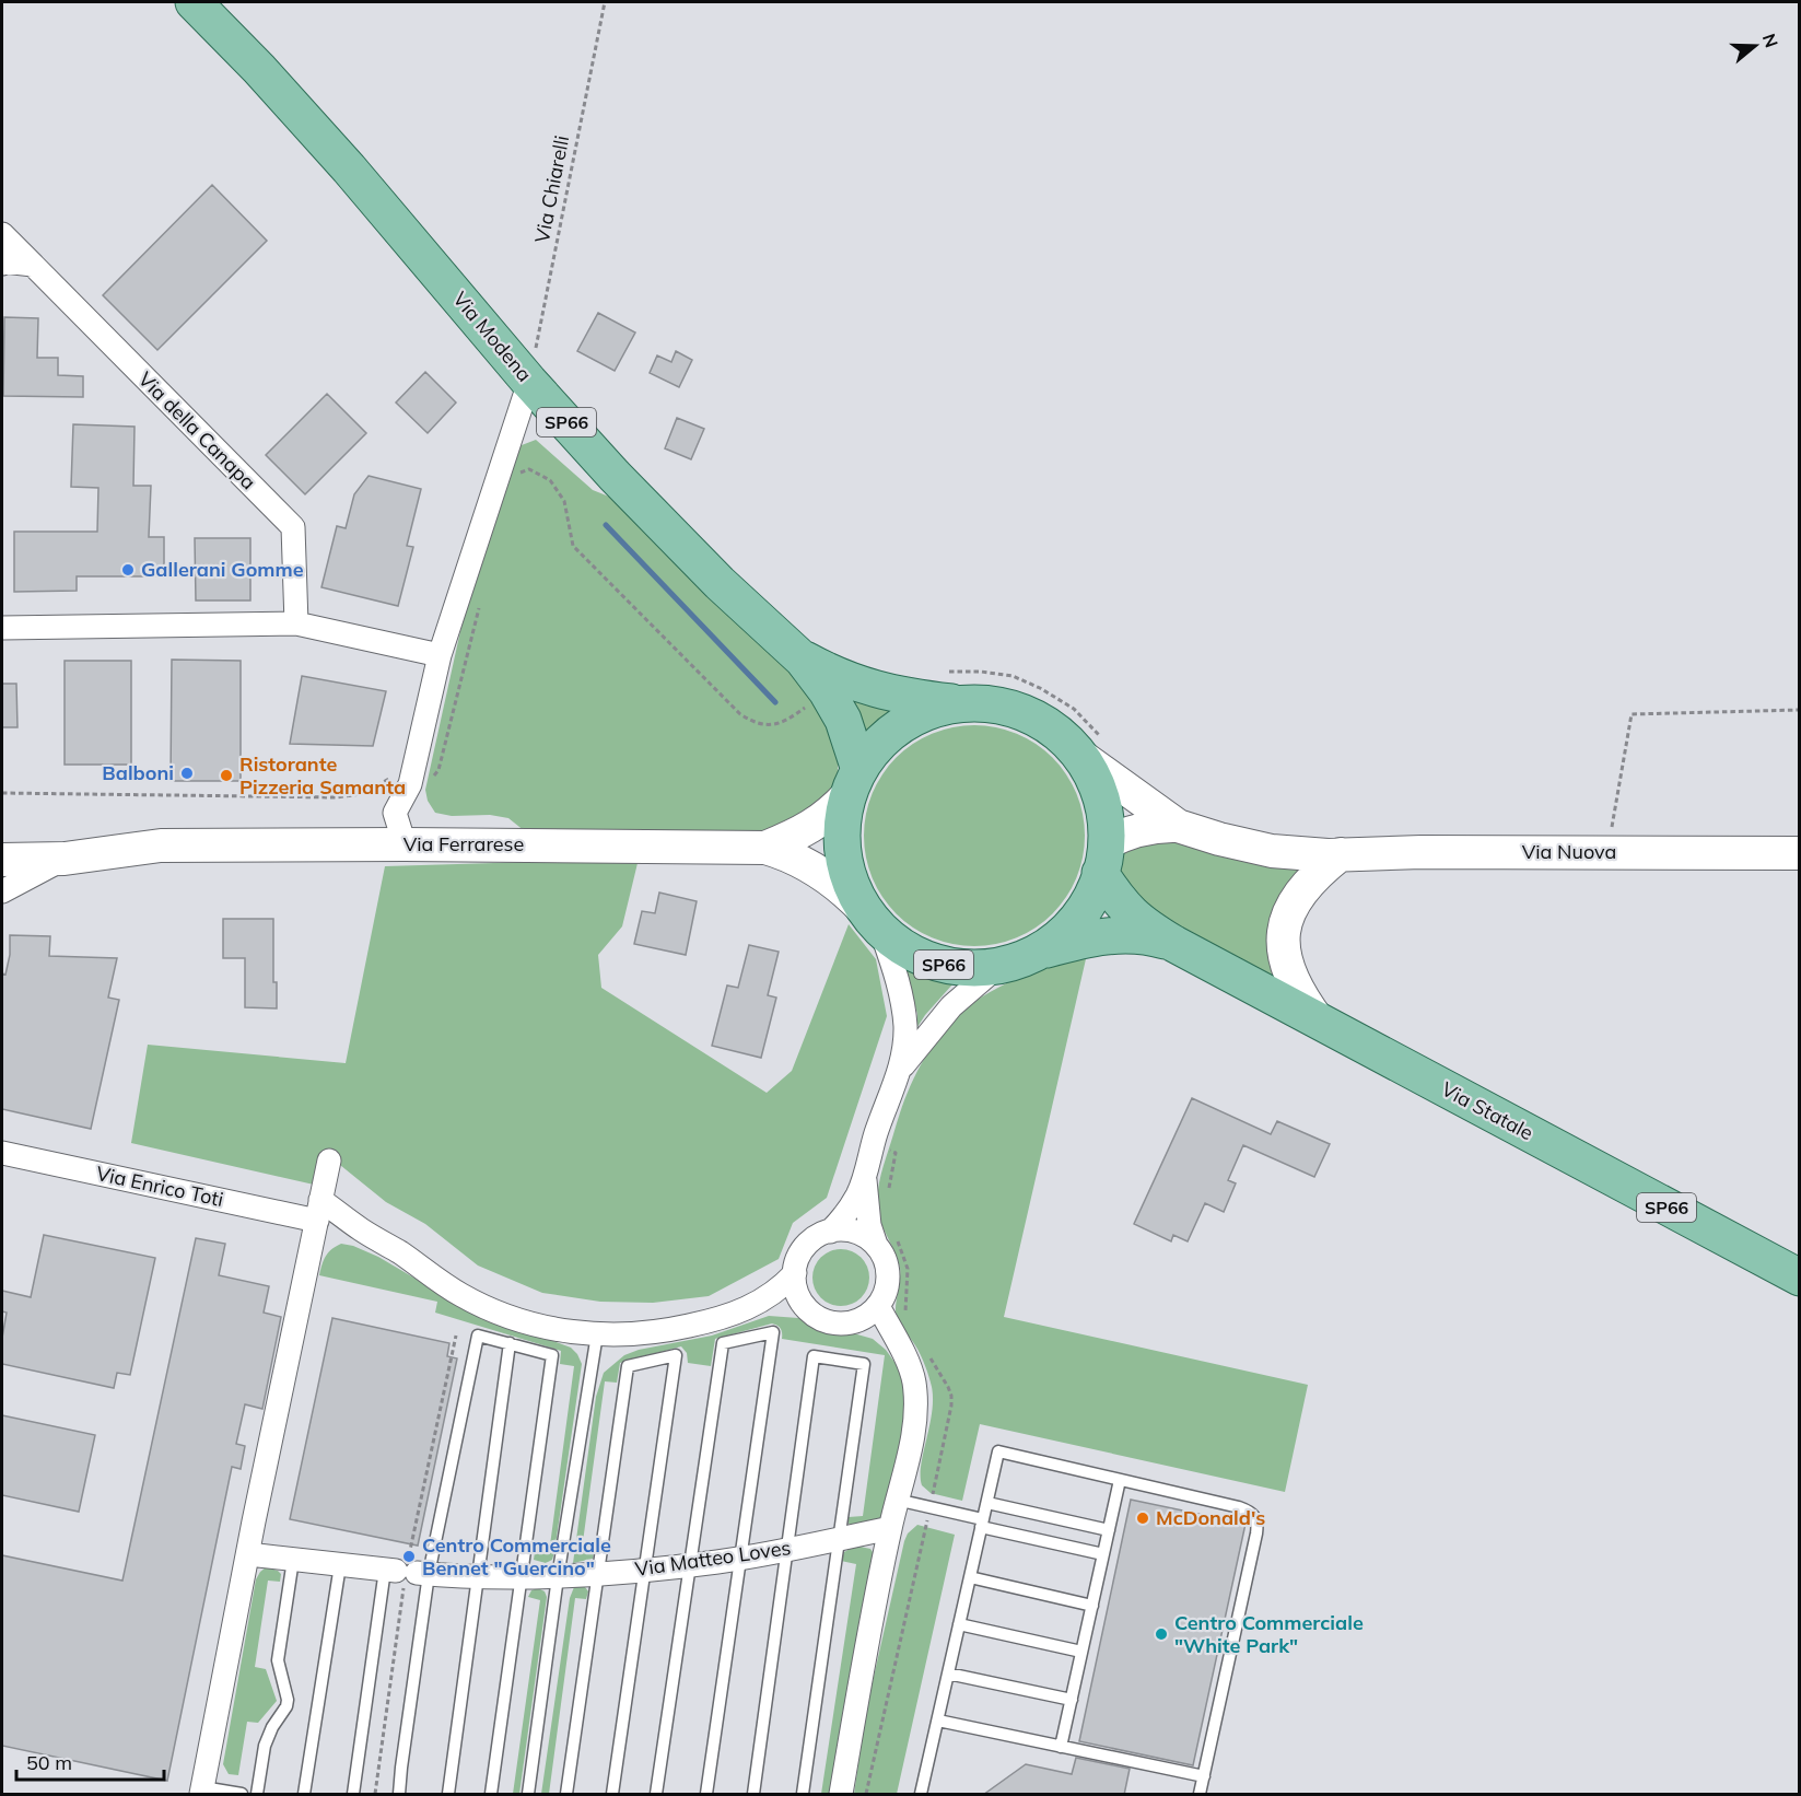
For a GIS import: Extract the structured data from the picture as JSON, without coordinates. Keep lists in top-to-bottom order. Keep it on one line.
{"streets":{"main road":["Via Modena","SP66","Via Ferrarese","Via Nuova","Via Statale"],"street":["Via della Canapa","Via Enrico Toti","Via Matteo Loves"],"path":["Via Chiarelli"]},"crossings":[["Via Chiarelli","Via Modena"],["Via Modena","Via Ferrarese"],["Via Modena","Via Nuova"],["Via Modena","Via Statale"],["Via Nuova","Via Statale"]],"places":["Gallerani Gomme","Balboni","Ristorante Pizzeria Samanta","McDonald's","Centro Commerciale Bennet \"Guercino\"","Centro Commerciale \"White Park\""],"scale_bar":"50 m","north":"right"}
